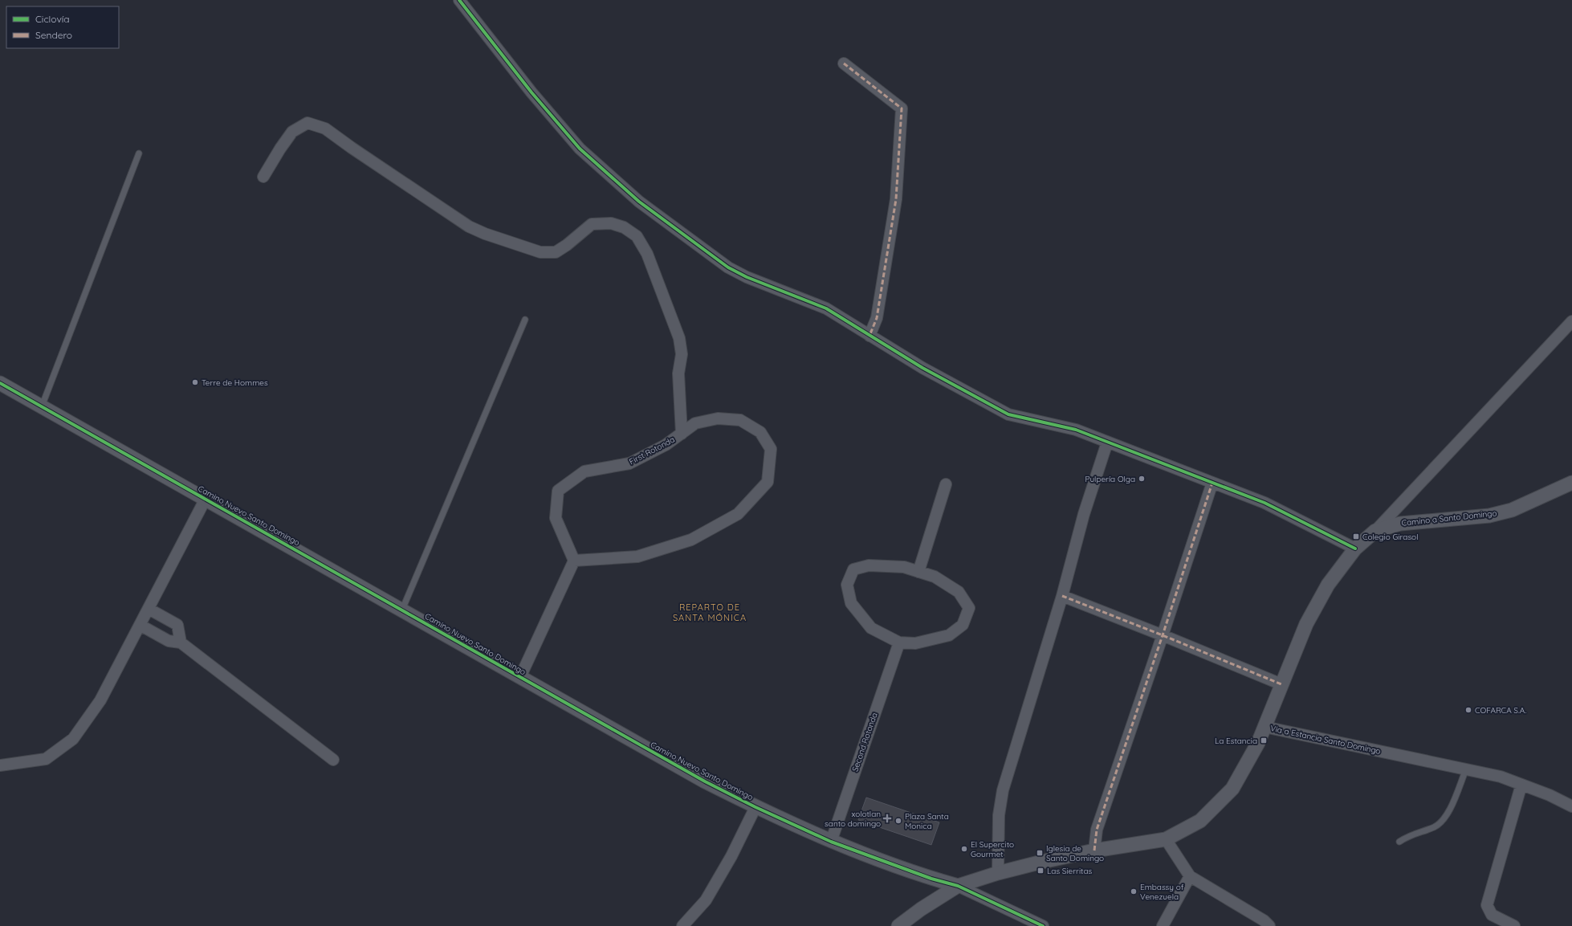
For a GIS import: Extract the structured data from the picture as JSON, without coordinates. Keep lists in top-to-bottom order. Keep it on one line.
{"streets":{"street":["First Rotonda","Camino Nuevo Santo Domingo","Camino a Santo Domingo","Via a Estancia Santo Domingo","Second Rotonda"]},"crossings":[["Camino Nuevo Santo Domingo","Via a Estancia Santo Domingo"],["Camino Nuevo Santo Domingo","Second Rotonda"],["Camino a Santo Domingo","Via a Estancia Santo Domingo"]],"districts":["REPARTO DE SANTA MÓNICA"],"places":{"other":["Terre de Hommes","Pulpería Olga","COFARCA S.A.","Plaza Santa Monica","El Supercito Gourmet","Embassy of Venezuela"],"transit":["Colegio Girasol","La Estancia","Iglesia de Santo Domingo","Las Sierritas"],"health":["xolotlan santo domingo"]},"legend":["Ciclovía","Sendero"]}
